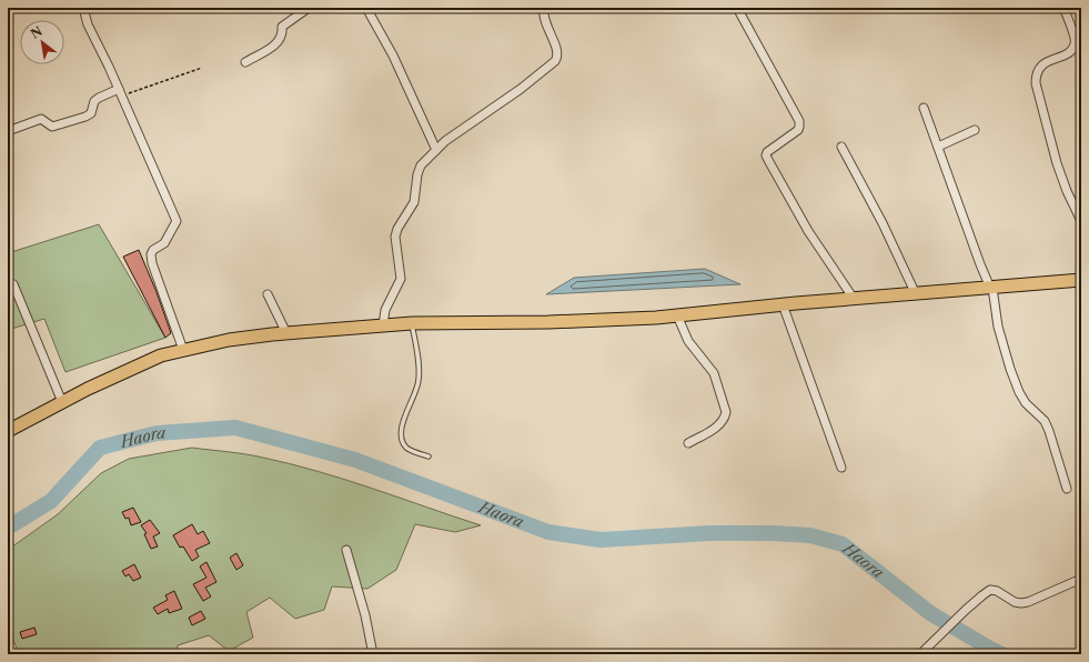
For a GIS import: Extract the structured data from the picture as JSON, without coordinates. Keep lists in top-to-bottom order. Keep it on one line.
{"water":["Haora"],"north":"top left"}
